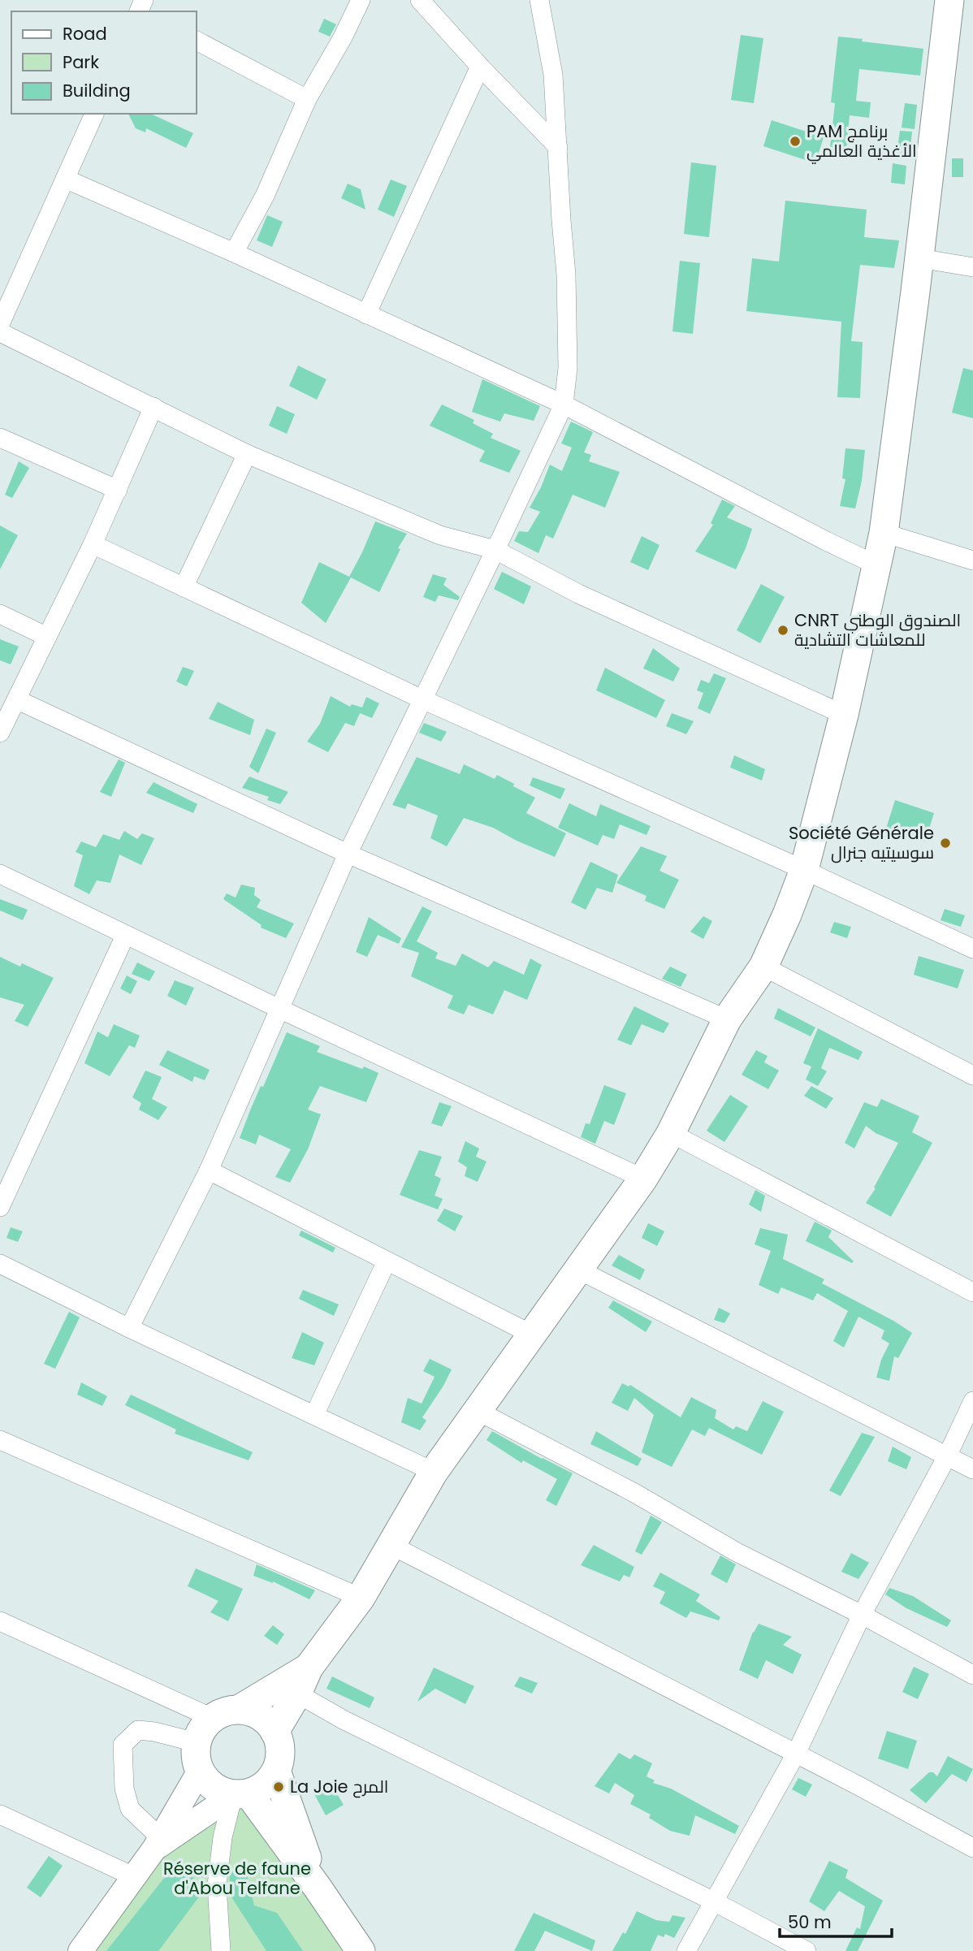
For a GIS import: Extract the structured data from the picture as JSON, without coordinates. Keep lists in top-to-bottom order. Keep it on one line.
{"parks":["Réserve de faune d'Abou Telfane"],"places":["PAM برنامج الأغذية العالمي","CNRT الصندوق الوطني للمعاشات التشادية","Société Générale سوسيتيه جنرال","La Joie المرح"],"legend":["Road","Park","Building"],"scale_bar":"50 m"}
